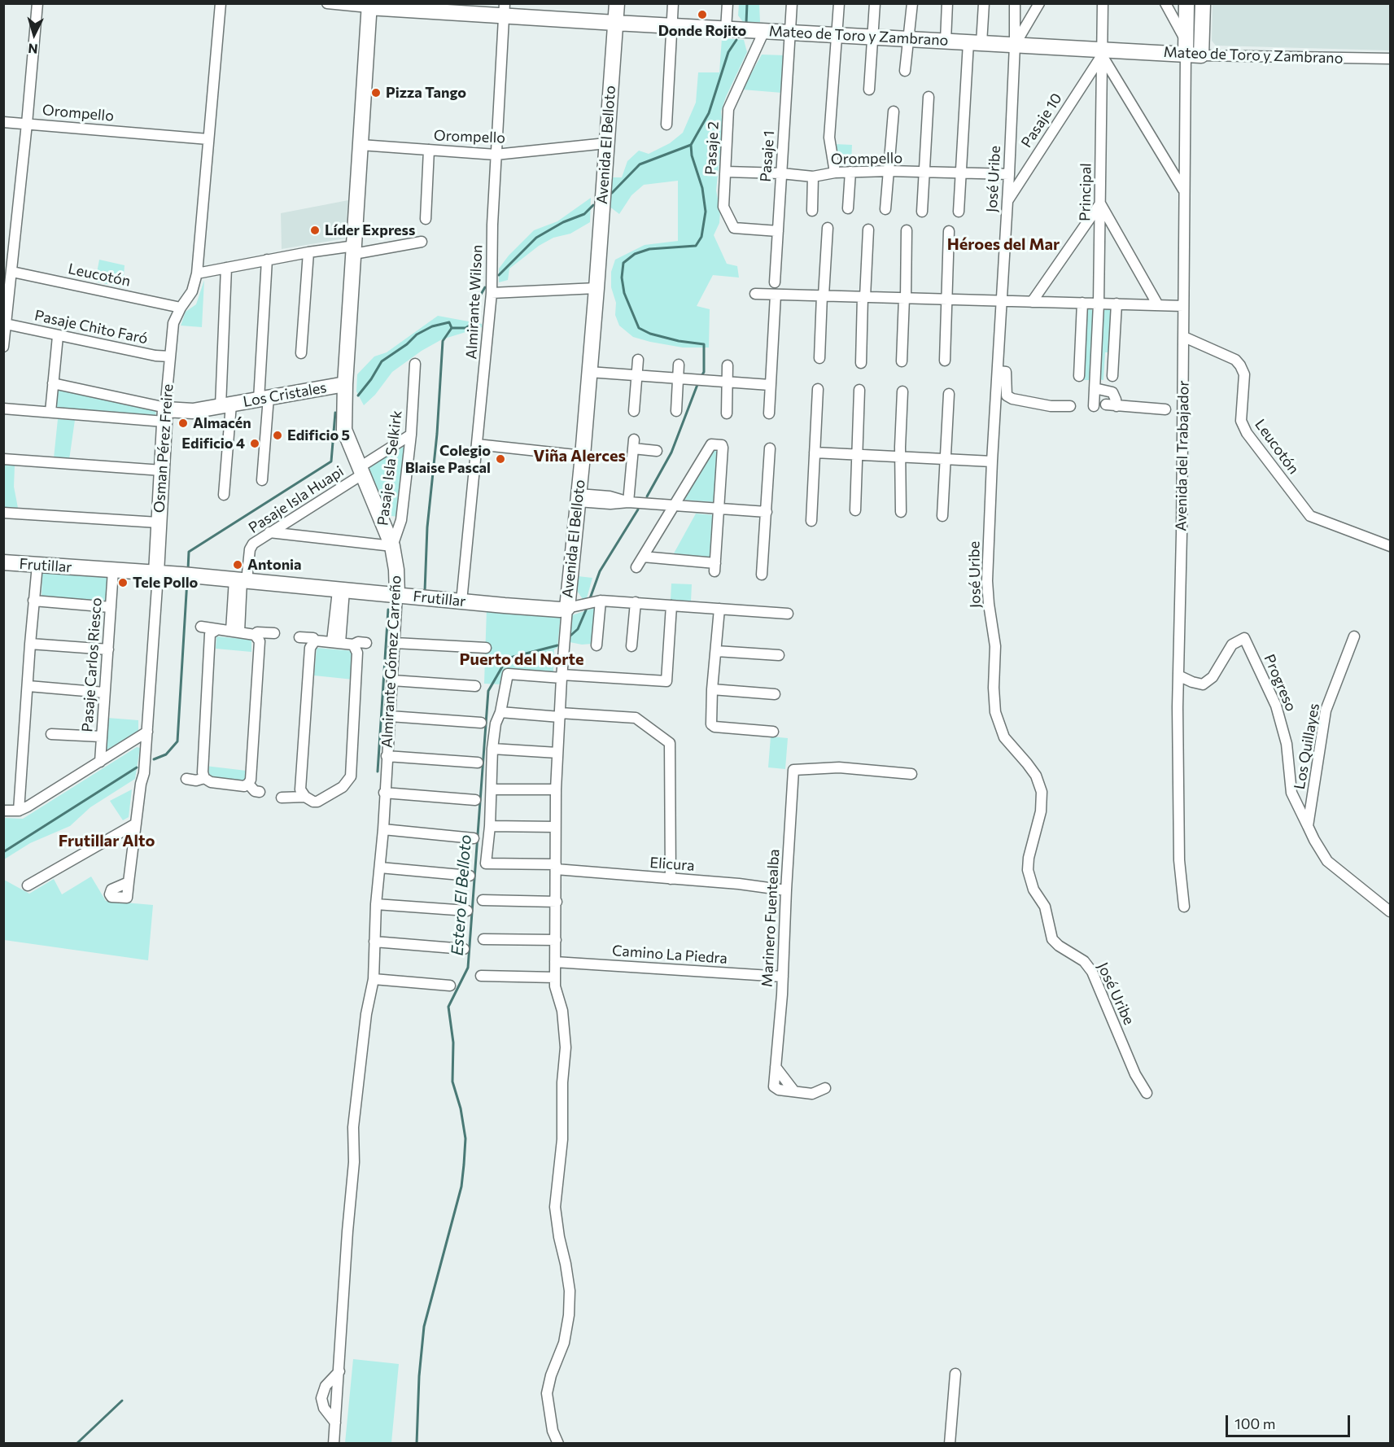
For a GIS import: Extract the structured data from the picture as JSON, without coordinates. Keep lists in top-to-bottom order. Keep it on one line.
{"streets":{"street":["Mateo de Toro y Zambrano","Orompello","Pasaje 10","Avenida El Belloto","Pasaje 2","Pasaje 1","José Uribe","Principal","Leucotón","Almirante Wilson","Pasaje Chito Faró","Los Cristales","Osman Pérez Freire","Avenida del Trabajador","Pasaje Isla Selkirk","Pasaje Isla Huapi","Frutillar","Almirante Gómez Carreño","Pasaje Carlos Riesco","Progreso","Los Quillayes","Elicura","Marinero Fuentealba","Camino La Piedra"]},"crossings":[["Mateo de Toro y Zambrano","Pasaje 10"],["Mateo de Toro y Zambrano","Avenida El Belloto"],["Mateo de Toro y Zambrano","Pasaje 2"],["Mateo de Toro y Zambrano","Pasaje 1"],["Mateo de Toro y Zambrano","José Uribe"],["Mateo de Toro y Zambrano","Principal"],["Mateo de Toro y Zambrano","Almirante Wilson"],["Mateo de Toro y Zambrano","Avenida del Trabajador"],["Mateo de Toro y Zambrano","Almirante Gómez Carreño"],["Orompello","Avenida El Belloto"],["Orompello","Pasaje 2"],["Orompello","Pasaje 1"],["Orompello","José Uribe"],["Orompello","Almirante Wilson"],["Orompello","Osman Pérez Freire"],["Orompello","Almirante Gómez Carreño"],["Pasaje 10","José Uribe"],["Pasaje 10","Principal"],["Avenida El Belloto","Frutillar"],["Avenida El Belloto","Elicura"],["Avenida El Belloto","Camino La Piedra"],["Pasaje 2","Pasaje 1"],["Leucotón","Osman Pérez Freire"],["Leucotón","Avenida del Trabajador"],["Almirante Wilson","Frutillar"],["Pasaje Chito Faró","Osman Pérez Freire"],["Los Cristales","Osman Pérez Freire"],["Los Cristales","Almirante Gómez Carreño"],["Osman Pérez Freire","Frutillar"],["Avenida del Trabajador","Progreso"],["Pasaje Isla Selkirk","Pasaje Isla Huapi"],["Pasaje Isla Selkirk","Almirante Gómez Carreño"],["Pasaje Isla Huapi","Frutillar"],["Pasaje Isla Huapi","Almirante Gómez Carreño"],["Frutillar","Almirante Gómez Carreño"],["Frutillar","Pasaje Carlos Riesco"],["Progreso","Los Quillayes"],["Elicura","Marinero Fuentealba"],["Marinero Fuentealba","Camino La Piedra"]],"districts":["Héroes del Mar","Viña Alerces","Puerto del Norte","Frutillar Alto"],"water":["Estero El Belloto"],"places":["Donde Rojito","Pizza Tango","Líder Express","Almacén","Edificio 5","Edificio 4","Colegio Blaise Pascal","Antonia","Tele Pollo"],"scale_bar":"100 m","north":"bottom"}
